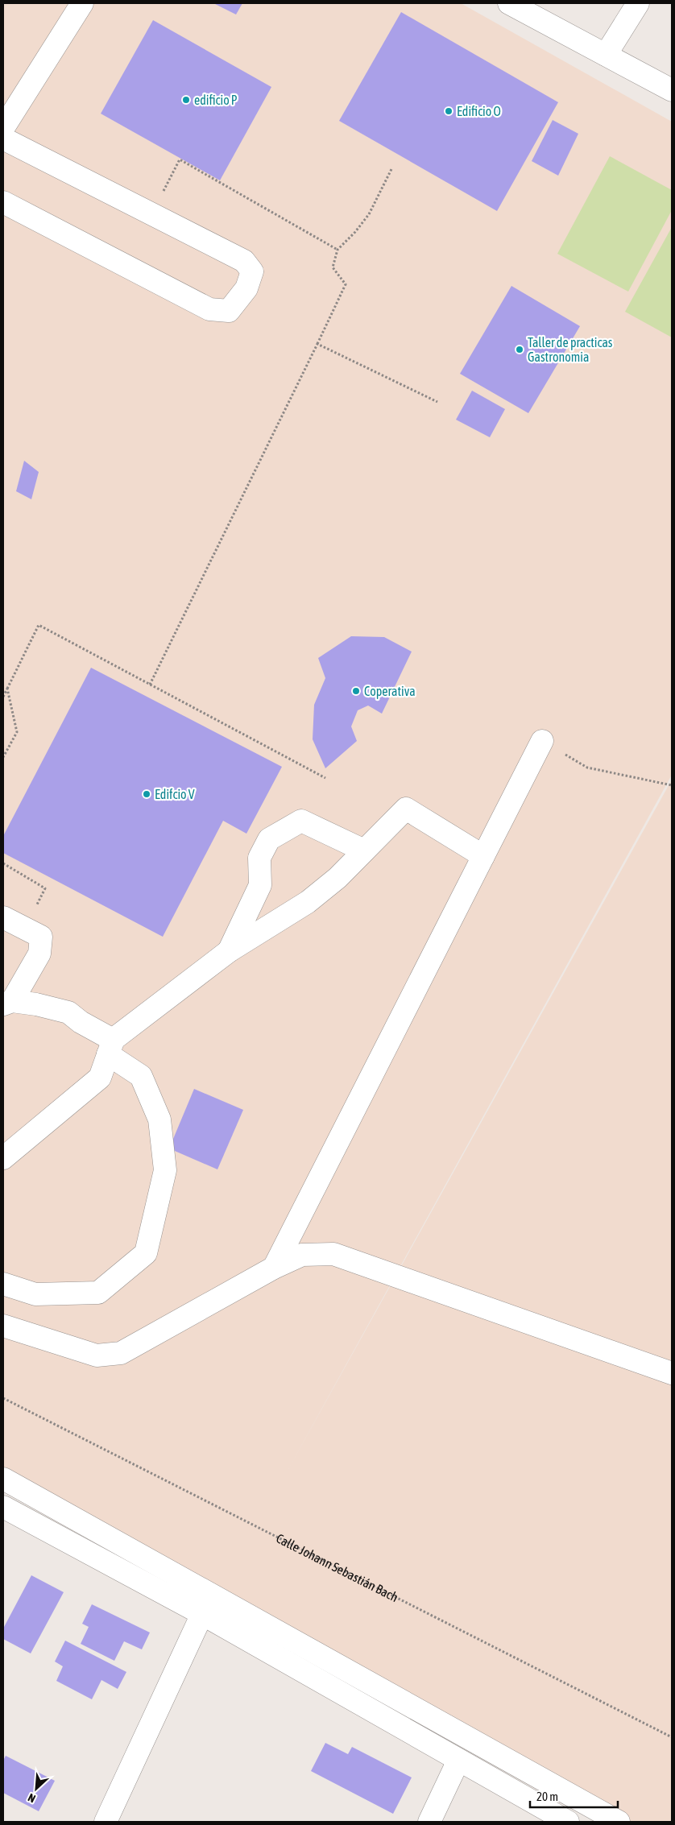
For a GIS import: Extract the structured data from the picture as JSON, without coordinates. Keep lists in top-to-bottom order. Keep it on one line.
{"streets":{"path":["Calle Johann Sebastián Bach"]},"places":["edificio P","Edificio O","Taller de practicas Gastronomia","Coperativa","Edifcio V"],"scale_bar":"20 m","north":"bottom left"}
